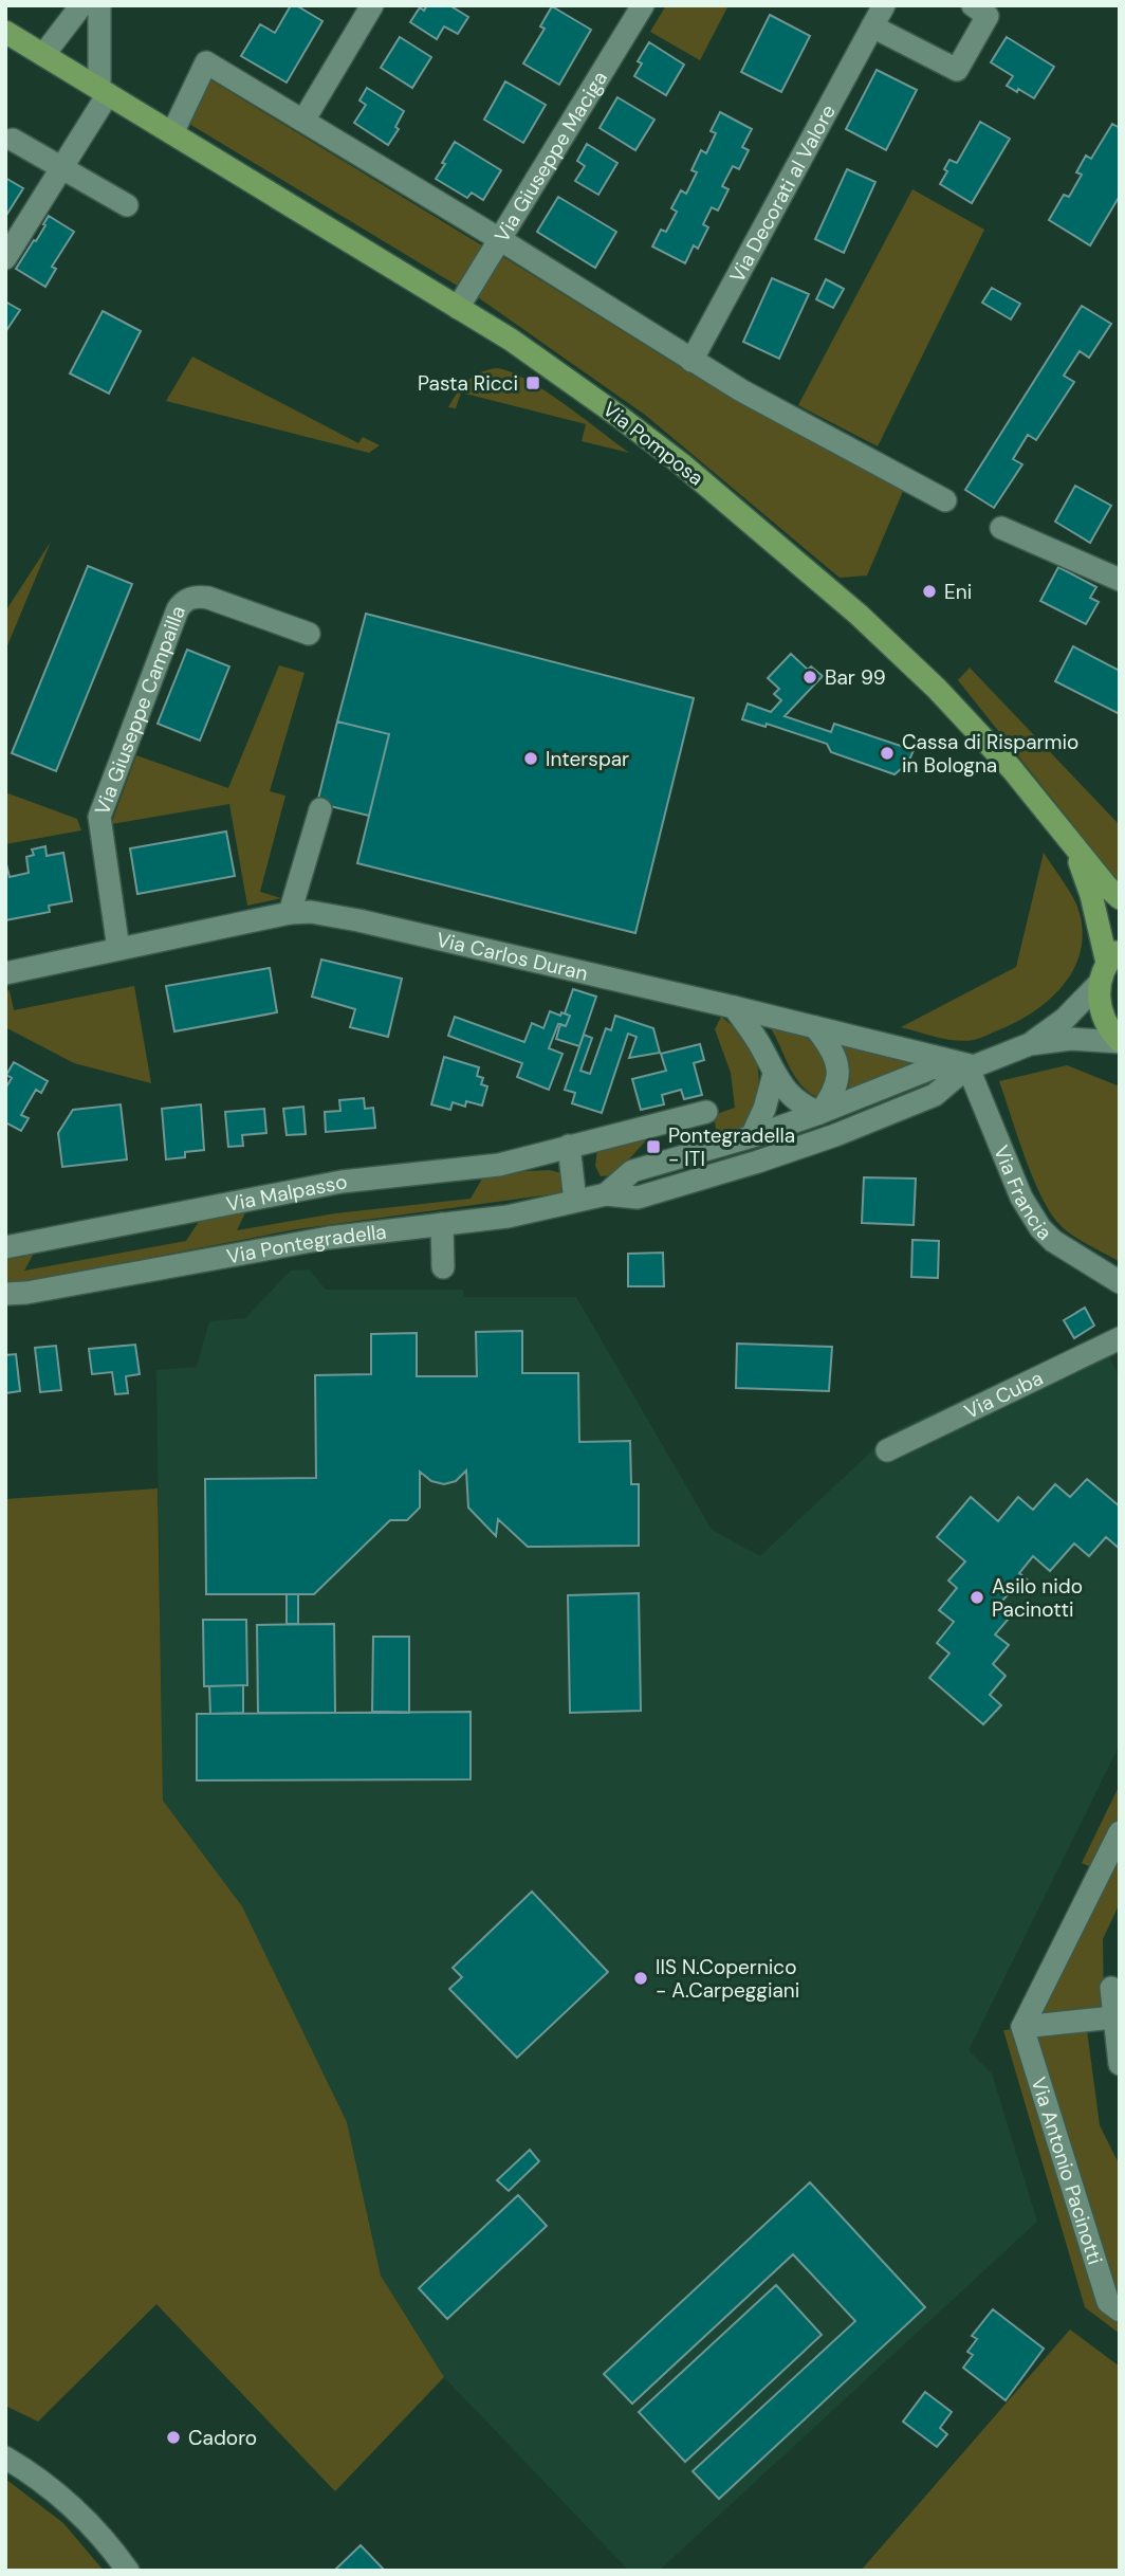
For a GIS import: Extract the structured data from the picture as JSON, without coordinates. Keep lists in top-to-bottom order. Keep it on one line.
{"streets":{"main road":["Via Pomposa"],"street":["Via Giuseppe Maciga","Via Decorati al Valore","Via Giuseppe Campailla","Via Carlos Duran","Via Francia","Via Malpasso","Via Pontegradella","Via Cuba","Via Antonio Pacinotti"]},"crossings":[["Via Giuseppe Maciga","Via Pomposa"],["Via Pomposa","Via Pontegradella"],["Via Giuseppe Campailla","Via Carlos Duran"],["Via Carlos Duran","Via Francia"],["Via Carlos Duran","Via Pontegradella"],["Via Francia","Via Pontegradella"]],"places":{"transit":["Pasta Ricci","Pontegradella - ITI"],"other":["Eni","Bar 99","Cassa di Risparmio in Bologna","Interspar","Asilo nido Pacinotti","IIS N.Copernico - A.Carpeggiani","Cadoro"]}}
